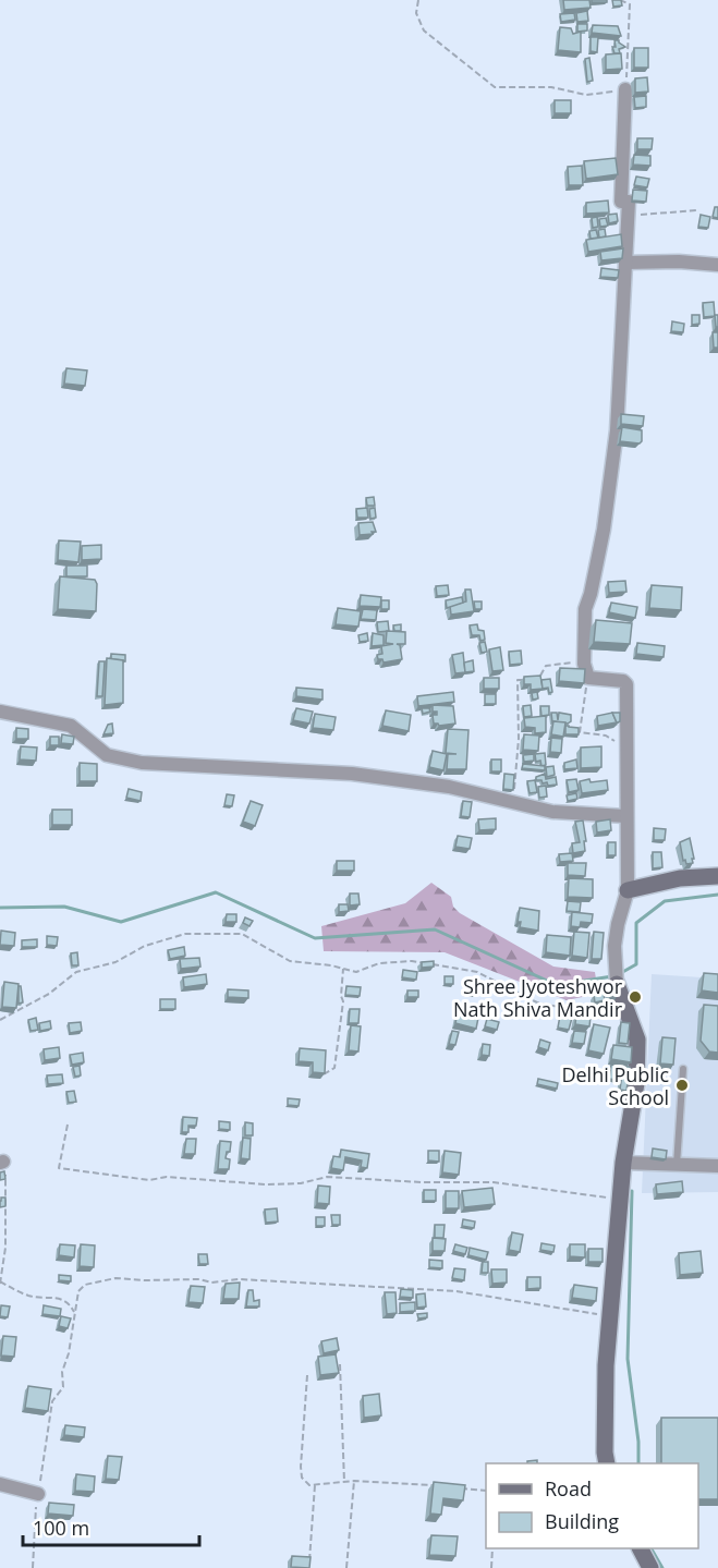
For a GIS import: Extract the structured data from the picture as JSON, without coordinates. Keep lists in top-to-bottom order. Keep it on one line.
{"places":["Shree Jyoteshwor Nath Shiva Mandir","Delhi Public School"],"legend":["Road","Building"],"scale_bar":"100 m"}
